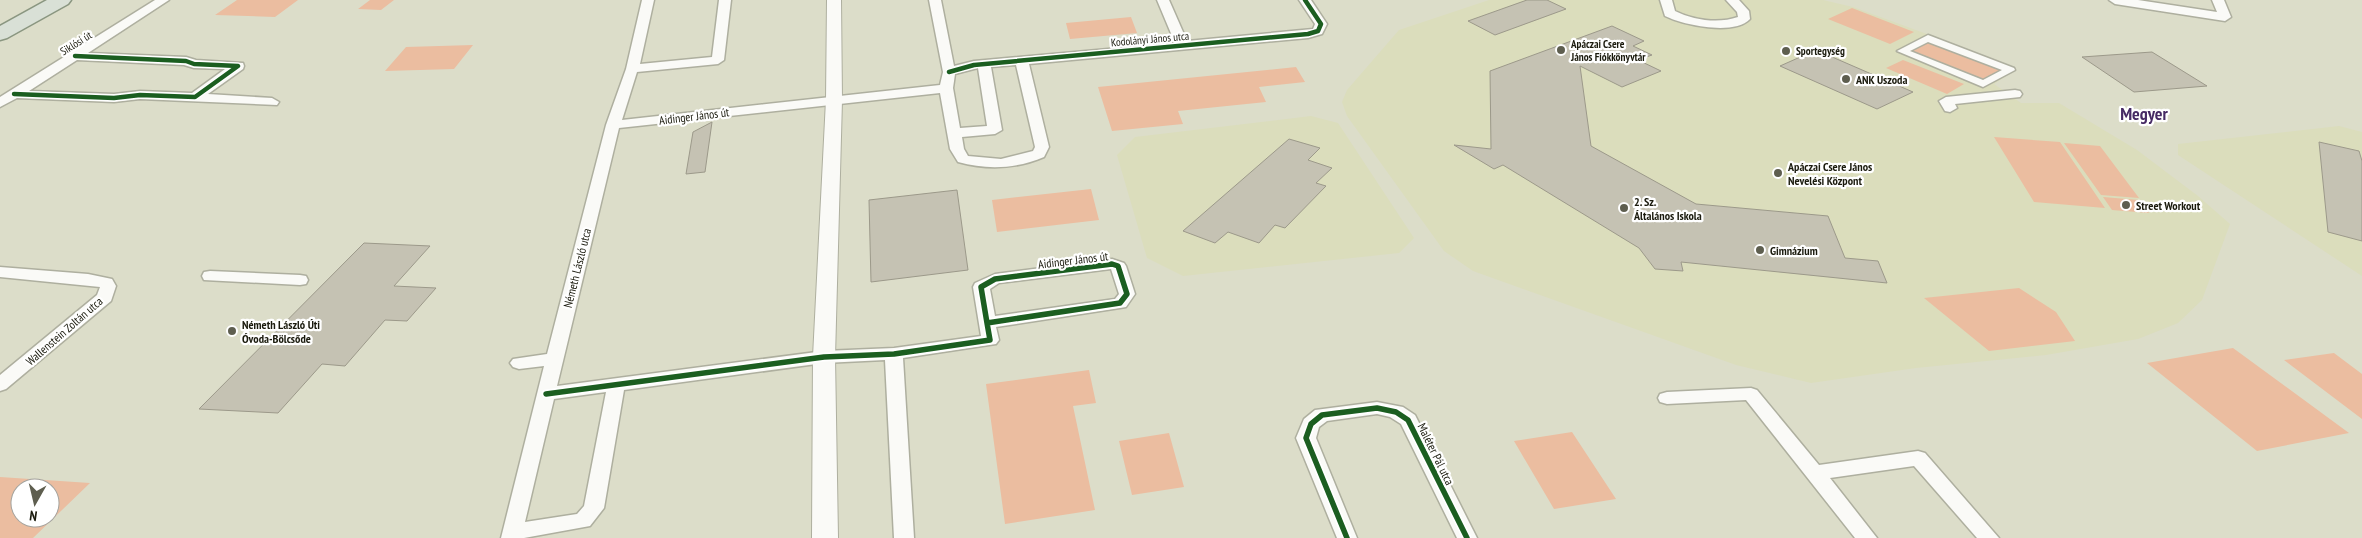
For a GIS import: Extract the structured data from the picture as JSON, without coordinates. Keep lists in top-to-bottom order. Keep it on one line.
{"streets":{"street":["Kodolányi János utca","Siklósi út","Aidinger János út","Németh László utca","Wallenstein Zoltán utca","Maléter Pál utca"]},"crossings":[["Aidinger János út","Németh László utca"]],"districts":["Megyer"],"places":["Apáczai Csere János Fiókkönyvtár","Sportegység","ANK Uszoda","Apáczai Csere János Nevelési Központ","Street Workout","2. Sz. Általános Iskola","Gimnázium","Németh László Úti Óvoda-Bölcsőde"],"north":"bottom"}
